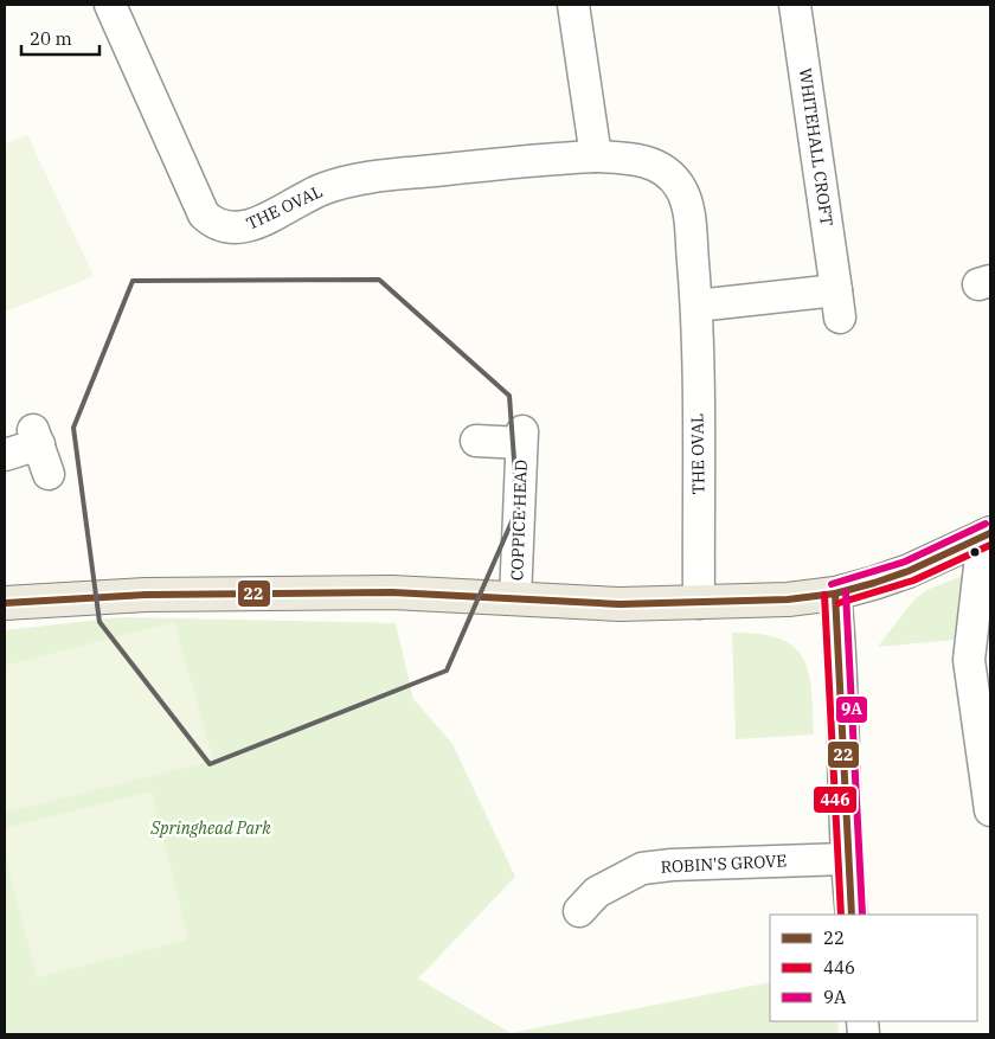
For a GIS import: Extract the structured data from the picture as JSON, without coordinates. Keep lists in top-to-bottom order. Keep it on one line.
{"streets":{"street":["WHITEHALL CROFT","THE OVAL","COPPICE HEAD","ROBIN'S GROVE"]},"crossings":[["WHITEHALL CROFT","THE OVAL"]],"parks":["Springhead Park"],"lines":["transit line 9A","transit line 22","transit line 446"],"legend":["22","446","9A"],"scale_bar":"20 m"}
